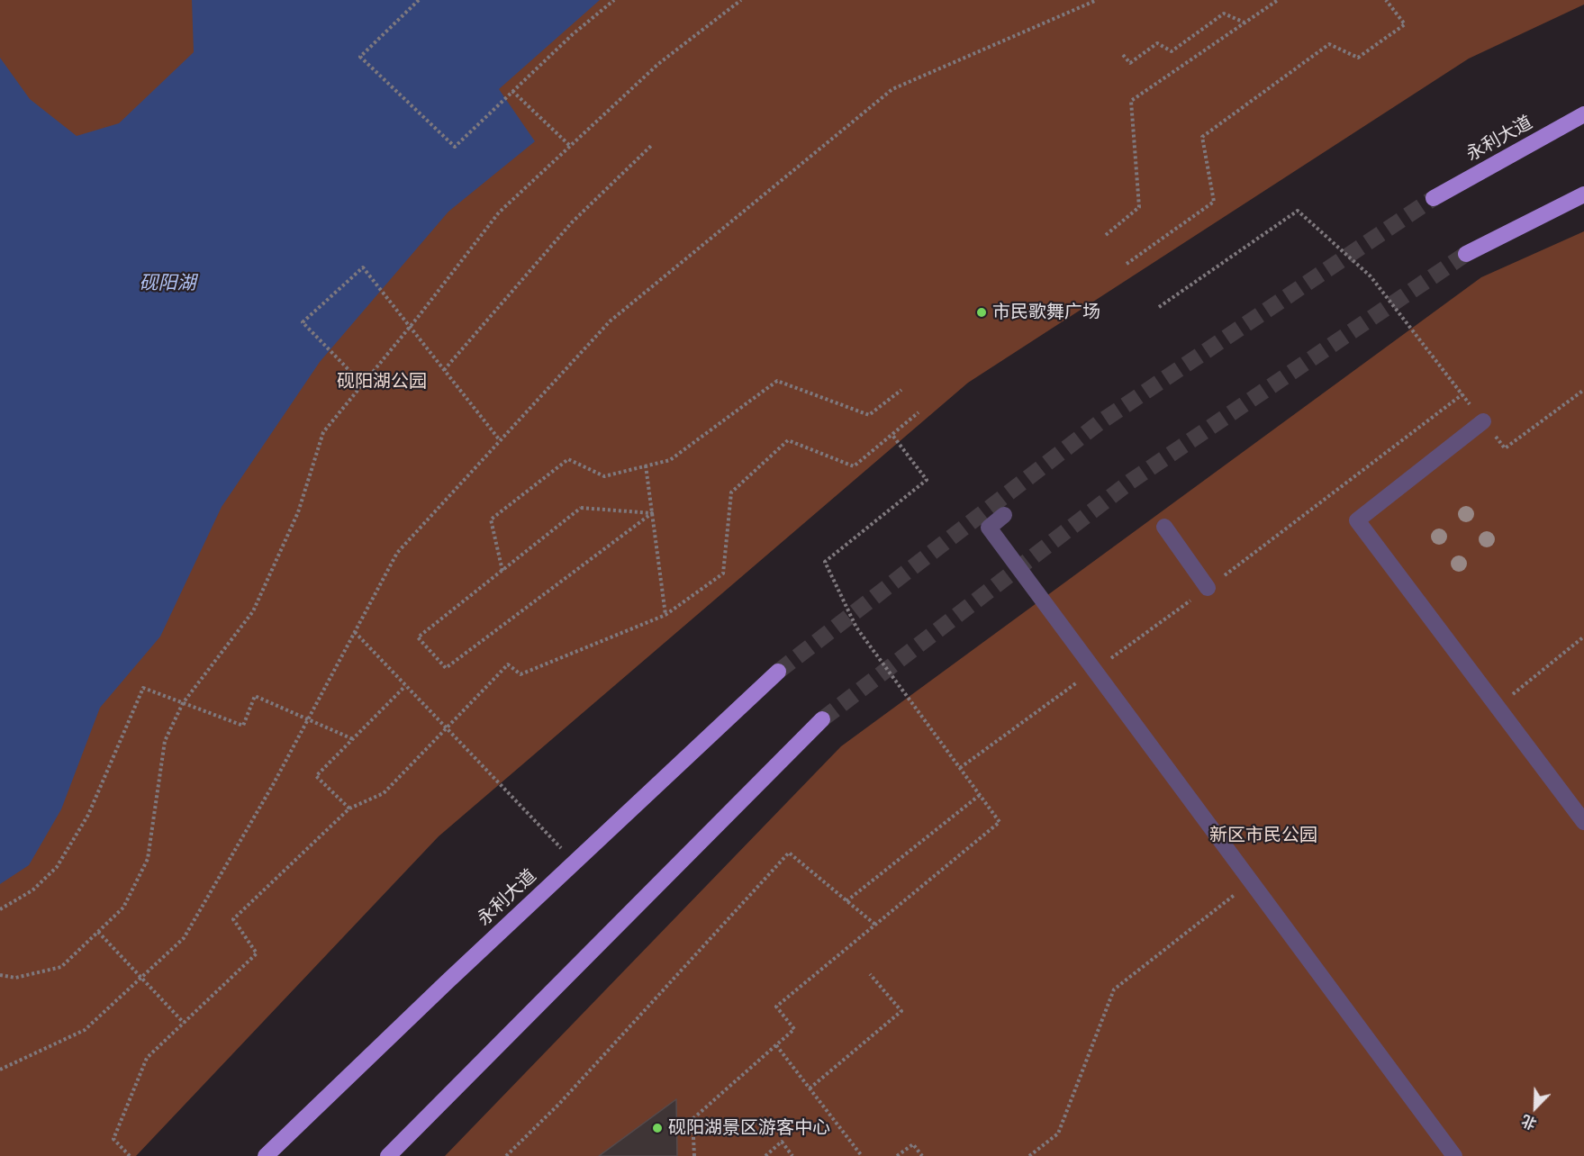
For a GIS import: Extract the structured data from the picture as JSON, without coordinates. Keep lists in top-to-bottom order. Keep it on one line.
{"streets":{"main road":["永利大道"]},"water":["砚阳湖"],"parks":["砚阳湖公园","新区市民公园"],"places":["市民歌舞广场","砚阳湖景区游客中心"],"north":"bottom left"}
